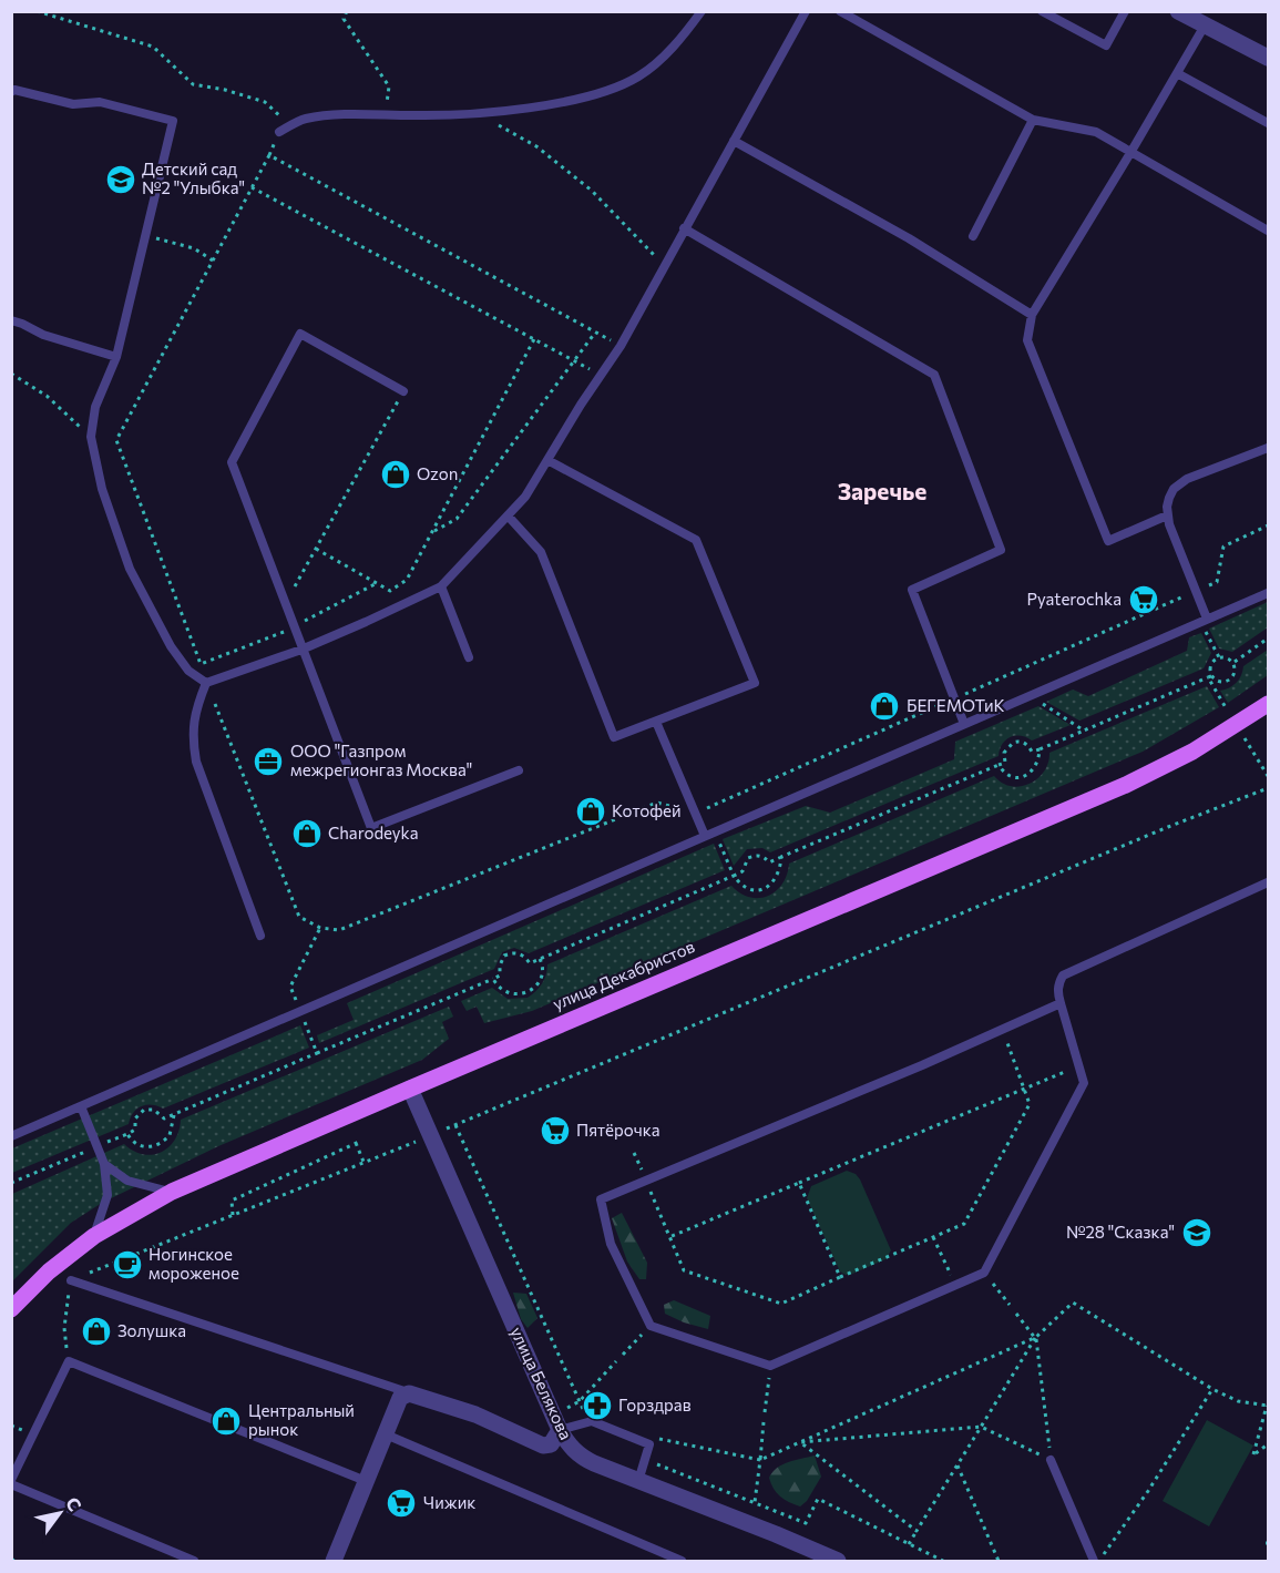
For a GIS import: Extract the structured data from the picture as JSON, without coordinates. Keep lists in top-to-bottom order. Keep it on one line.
{"streets":{"main road":["улица Декабристов"],"street":["улица Белякова"]},"crossings":[["улица Декабристов","улица Белякова"]],"districts":["Заречье"],"places":{"school or university":["Детский сад №2 \"Улыбка\"","№28 \"Сказка\""],"shop":["Ozon","БЕГЕМОТиК","Котофей","Charodeyka","Золушка","Центральный рынок"],"supermarket":["Pyaterochka","Пятёрочка","Чижик"],"office":["ООО \"Газпром межрегионгаз Москва\""],"cafe":["Ногинское мороженое"],"pharmacy":["Горздрав"]},"north":"top right"}
